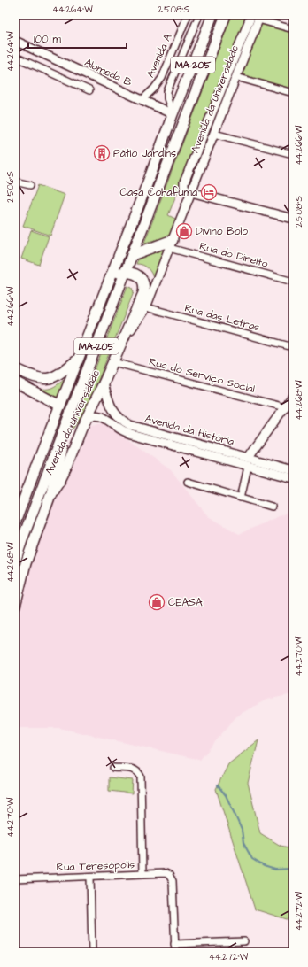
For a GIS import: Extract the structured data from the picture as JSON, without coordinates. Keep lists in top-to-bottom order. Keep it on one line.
{"streets":{"main road":["MA-205","Avenida da Universidade"],"street":["Avenida A","Alameda B","Rua do Direito","Rua das Letras","Rua do Serviço Social","Avenida da História","Rua Teresópolis"]},"crossings":[["Avenida A","MA-205"],["Avenida A","Alameda B"],["MA-205","Alameda B"],["MA-205","Avenida da Universidade"],["Avenida da Universidade","Rua do Direito"],["Avenida da Universidade","Rua das Letras"],["Avenida da Universidade","Rua do Serviço Social"],["Avenida da Universidade","Avenida da História"]],"places":{"building":["Pátio Jardins"],"hotel":["Casa Cohafuma"],"shop":["Divino Bolo","CEASA"]},"scale_bar":"100 m","coordinates":["44.264°W","2.508°S","44.266°W","2.506°S","44.268°W","44.270°W","44.272°W"]}
